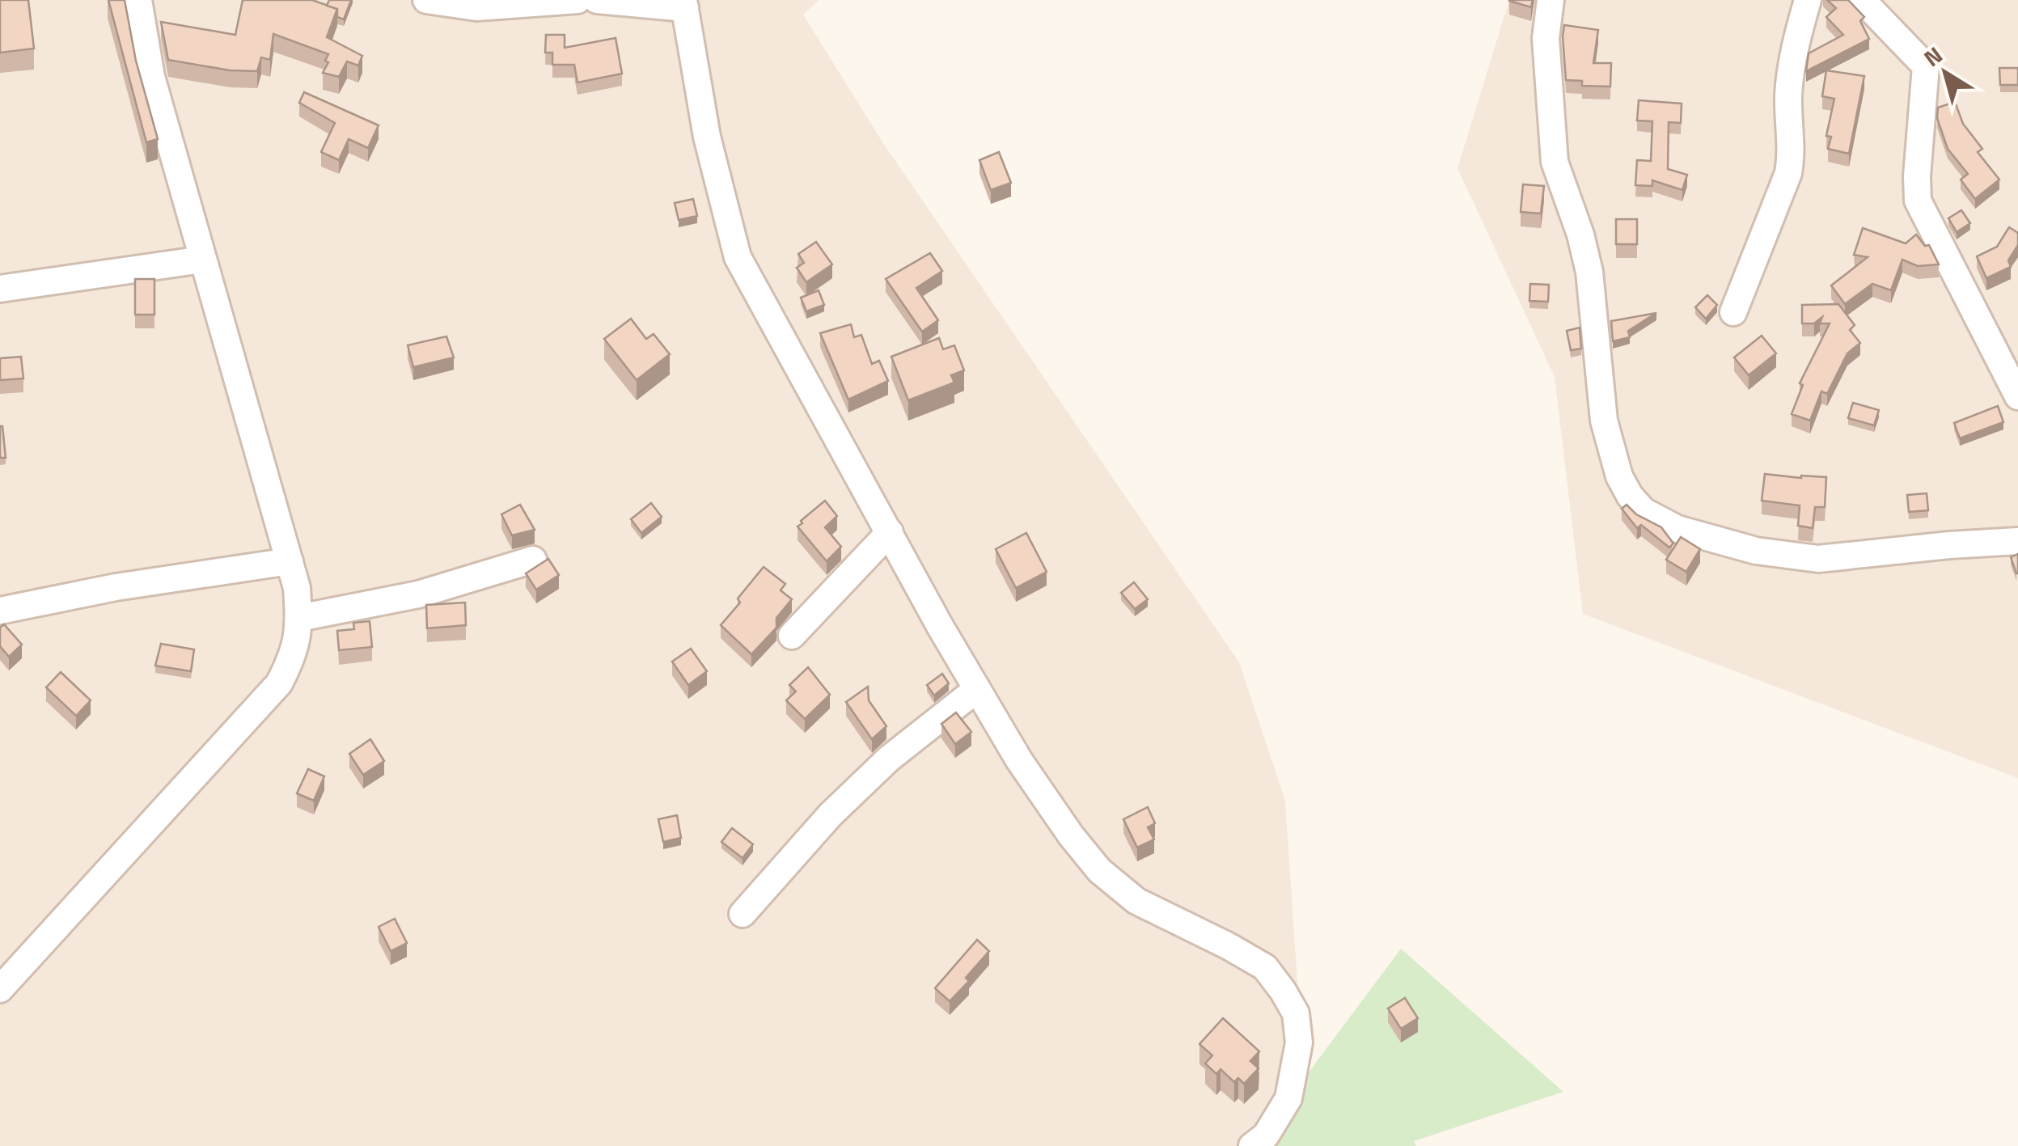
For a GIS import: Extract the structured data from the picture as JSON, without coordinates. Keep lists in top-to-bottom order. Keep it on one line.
{"north":"top left"}
